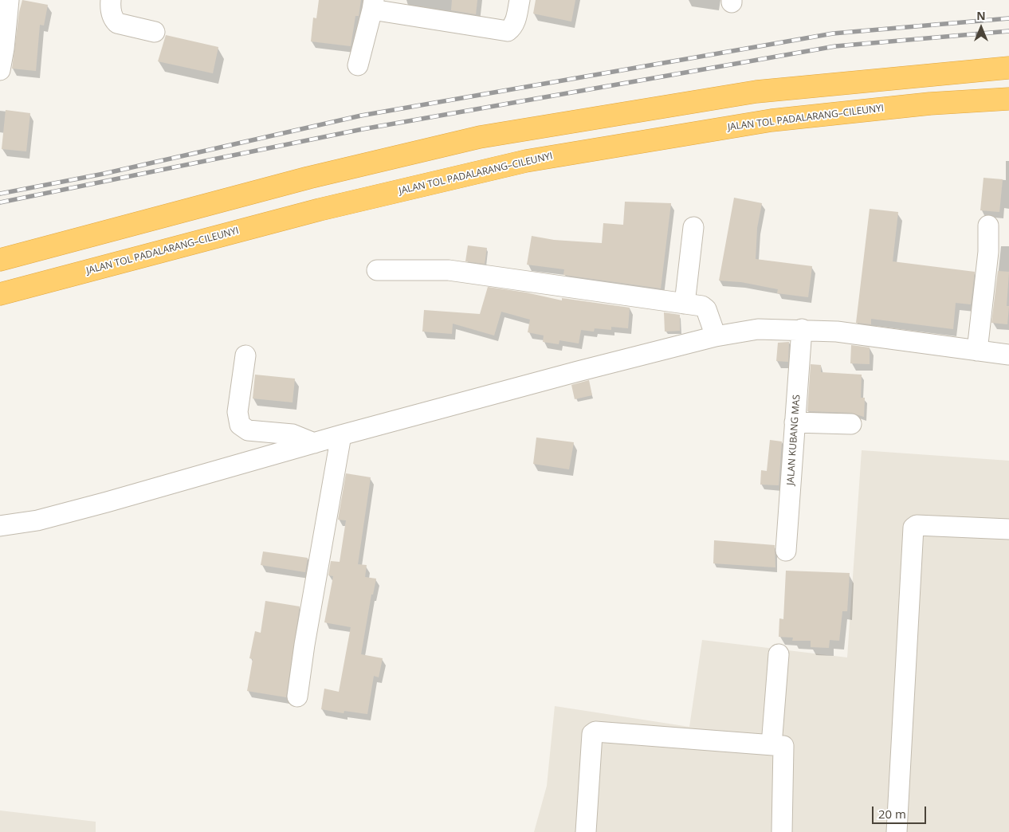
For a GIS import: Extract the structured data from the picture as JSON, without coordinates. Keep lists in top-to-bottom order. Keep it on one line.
{"streets":{"highway":["JALAN TOL PADALARANG–CILEUNYI"],"street":["JALAN KUBANG MAS"]},"scale_bar":"20 m","north":"top"}
